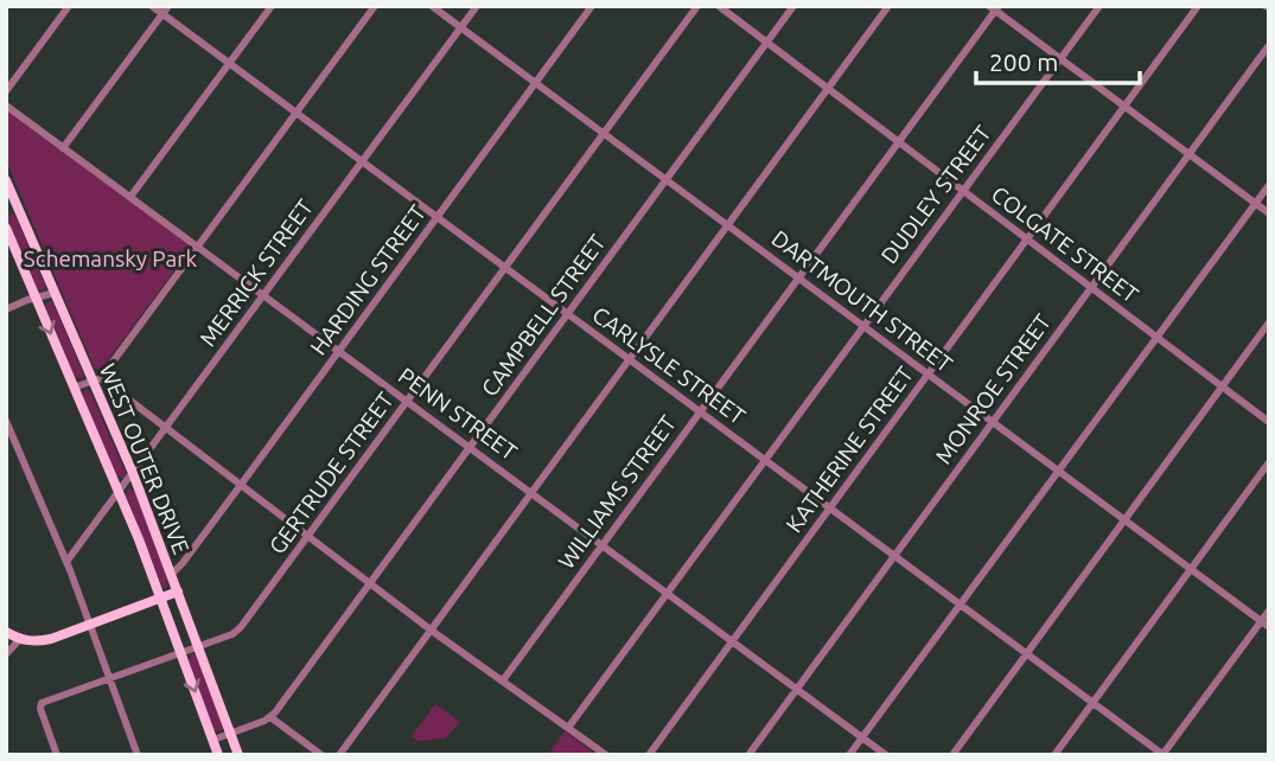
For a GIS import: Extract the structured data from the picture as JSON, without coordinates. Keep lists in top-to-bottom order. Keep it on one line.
{"streets":{"main road":["WEST OUTER DRIVE"],"street":["DUDLEY STREET","COLGATE STREET","MERRICK STREET","HARDING STREET","DARTMOUTH STREET","CAMPBELL STREET","CARLYSLE STREET","MONROE STREET","PENN STREET","KATHERINE STREET","GERTRUDE STREET","WILLIAMS STREET"]},"crossings":[["DUDLEY STREET","COLGATE STREET"],["DUDLEY STREET","DARTMOUTH STREET"],["DUDLEY STREET","CARLYSLE STREET"],["DUDLEY STREET","PENN STREET"],["COLGATE STREET","CAMPBELL STREET"],["COLGATE STREET","MONROE STREET"],["COLGATE STREET","KATHERINE STREET"],["COLGATE STREET","WILLIAMS STREET"],["MERRICK STREET","DARTMOUTH STREET"],["MERRICK STREET","CARLYSLE STREET"],["MERRICK STREET","PENN STREET"],["MERRICK STREET","WEST OUTER DRIVE"],["HARDING STREET","DARTMOUTH STREET"],["HARDING STREET","CARLYSLE STREET"],["HARDING STREET","PENN STREET"],["HARDING STREET","WEST OUTER DRIVE"],["DARTMOUTH STREET","CAMPBELL STREET"],["DARTMOUTH STREET","MONROE STREET"],["DARTMOUTH STREET","KATHERINE STREET"],["DARTMOUTH STREET","GERTRUDE STREET"],["DARTMOUTH STREET","WILLIAMS STREET"],["CAMPBELL STREET","CARLYSLE STREET"],["CAMPBELL STREET","PENN STREET"],["CARLYSLE STREET","MONROE STREET"],["CARLYSLE STREET","KATHERINE STREET"],["CARLYSLE STREET","GERTRUDE STREET"],["CARLYSLE STREET","WILLIAMS STREET"],["MONROE STREET","PENN STREET"],["PENN STREET","KATHERINE STREET"],["PENN STREET","GERTRUDE STREET"],["PENN STREET","WILLIAMS STREET"],["WEST OUTER DRIVE","GERTRUDE STREET"]],"parks":["Schemansky Park"],"scale_bar":"200 m"}
